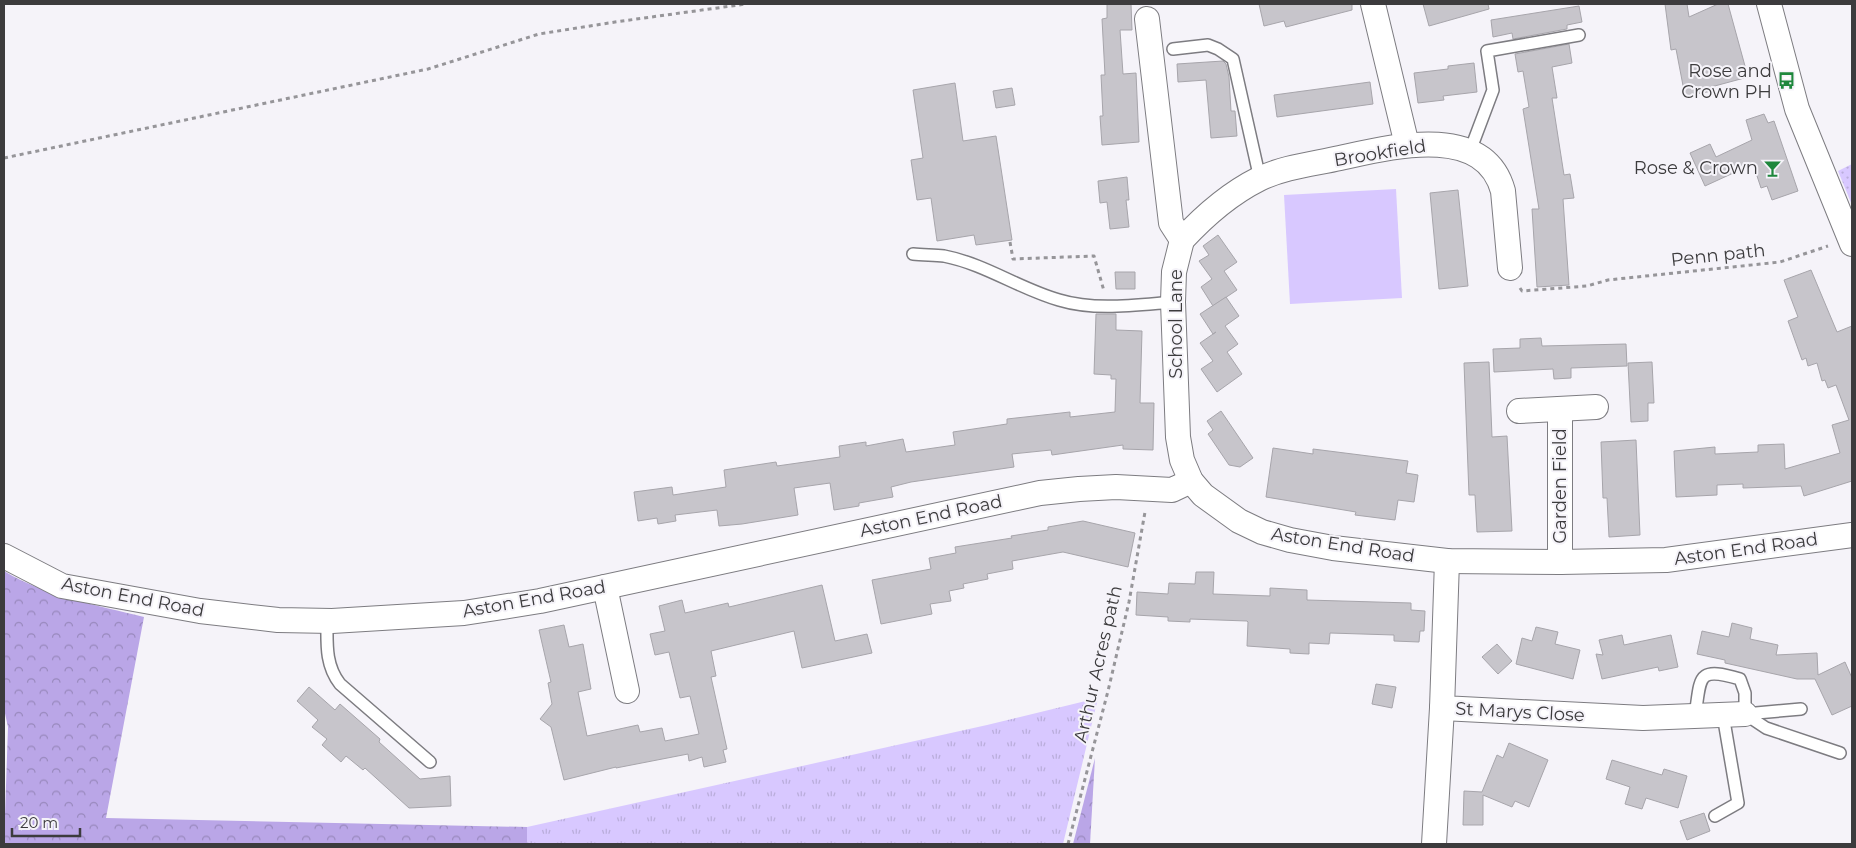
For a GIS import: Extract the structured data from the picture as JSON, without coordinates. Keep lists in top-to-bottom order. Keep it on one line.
{"streets":{"street":["Brookfield","School Lane","Garden Field","Aston End Road","St Marys Close"],"path":["Penn path","Arthur Acres path"]},"crossings":[["Brookfield","Penn path"],["Brookfield","School Lane"],["School Lane","Aston End Road"],["Garden Field","Aston End Road"],["Aston End Road","Arthur Acres path"],["Aston End Road","St Marys Close"]],"places":{"bus stop":["Rose and Crown PH"],"bar":["Rose & Crown"]},"scale_bar":"20 m"}
